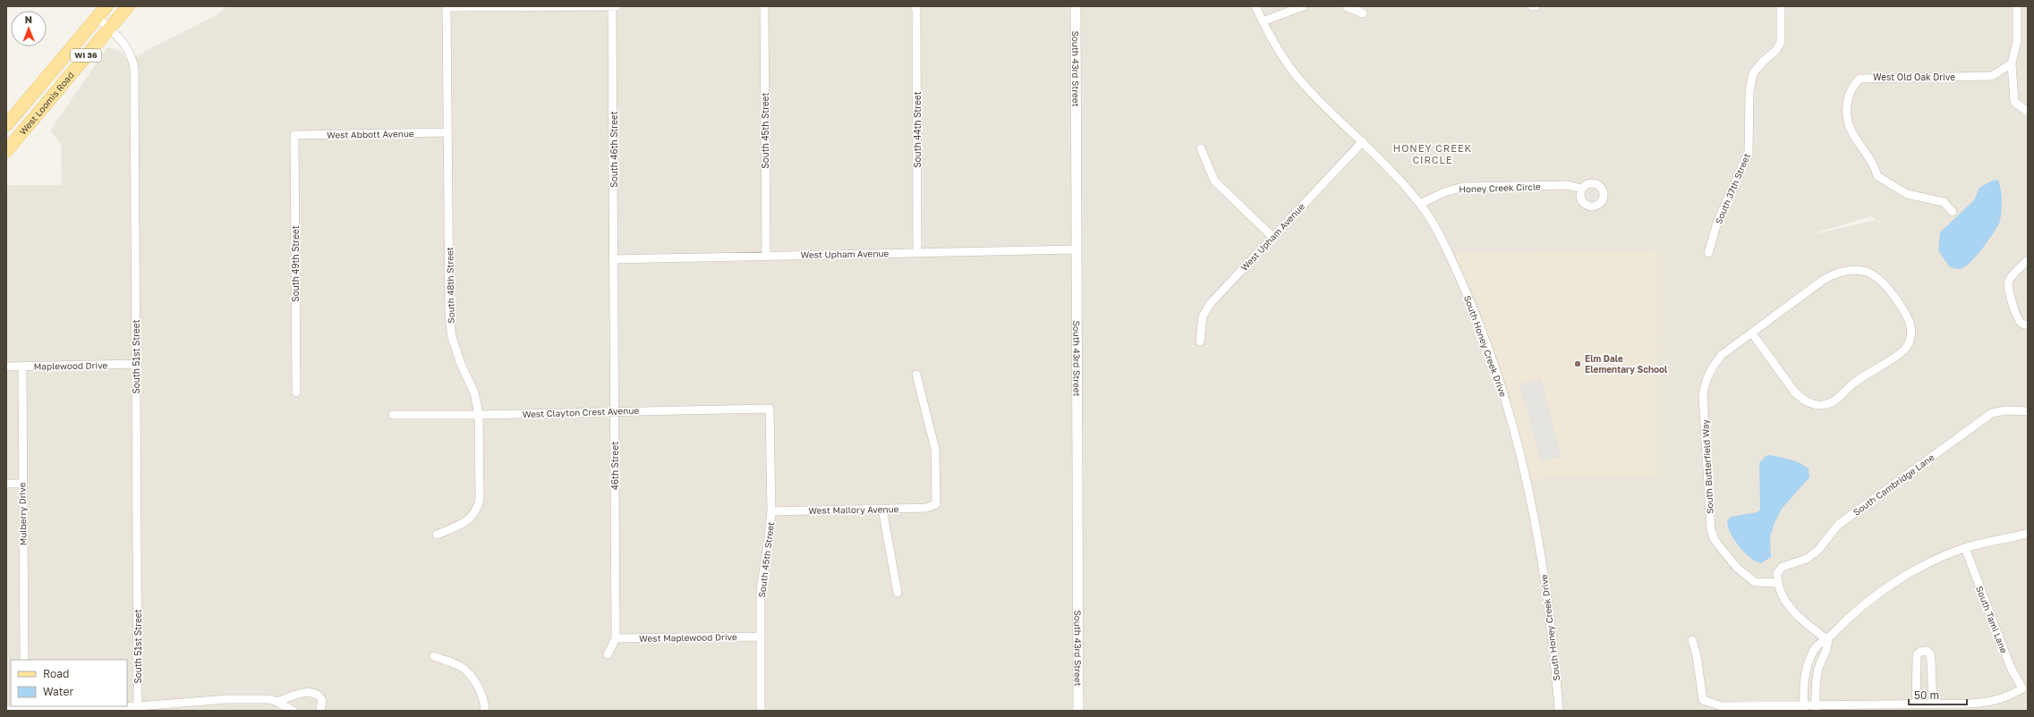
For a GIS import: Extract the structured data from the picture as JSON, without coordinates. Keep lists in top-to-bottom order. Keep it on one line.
{"streets":{"main road":["WI 36","West Loomis Road"],"street":["South 43rd Street","West Old Oak Drive","South 44th Street","South 45th Street","West Abbott Avenue","South 46th Street","Honey Creek Circle","South 37th Street","West Upham Avenue","South 49th Street","South 48th Street","South Honey Creek Drive","South 51st Street","Maplewood Drive","West Clayton Crest Avenue","46th Street","South Butterfield Way","South Cambridge Lane","West Mallory Avenue","Mulberry Drive","South Tami Lane","West Maplewood Drive"]},"crossings":[["South 43rd Street","West Upham Avenue"],["West Loomis Road","South 51st Street"],["South 44th Street","West Upham Avenue"],["South 45th Street","West Upham Avenue"],["South 45th Street","West Clayton Crest Avenue"],["South 45th Street","West Mallory Avenue"],["South 45th Street","West Maplewood Drive"],["West Abbott Avenue","South 49th Street"],["West Abbott Avenue","South 48th Street"],["South 46th Street","West Upham Avenue"],["South 46th Street","46th Street"],["Honey Creek Circle","South Honey Creek Drive"],["West Upham Avenue","South Honey Creek Drive"],["South 48th Street","West Clayton Crest Avenue"],["South 51st Street","Maplewood Drive"],["Maplewood Drive","Mulberry Drive"],["West Clayton Crest Avenue","46th Street"],["46th Street","West Maplewood Drive"],["South Butterfield Way","South Cambridge Lane"]],"districts":["HONEY CREEK CIRCLE"],"places":["Elm Dale Elementary School"],"legend":["Road","Water"],"scale_bar":"50 m","north":"top"}
